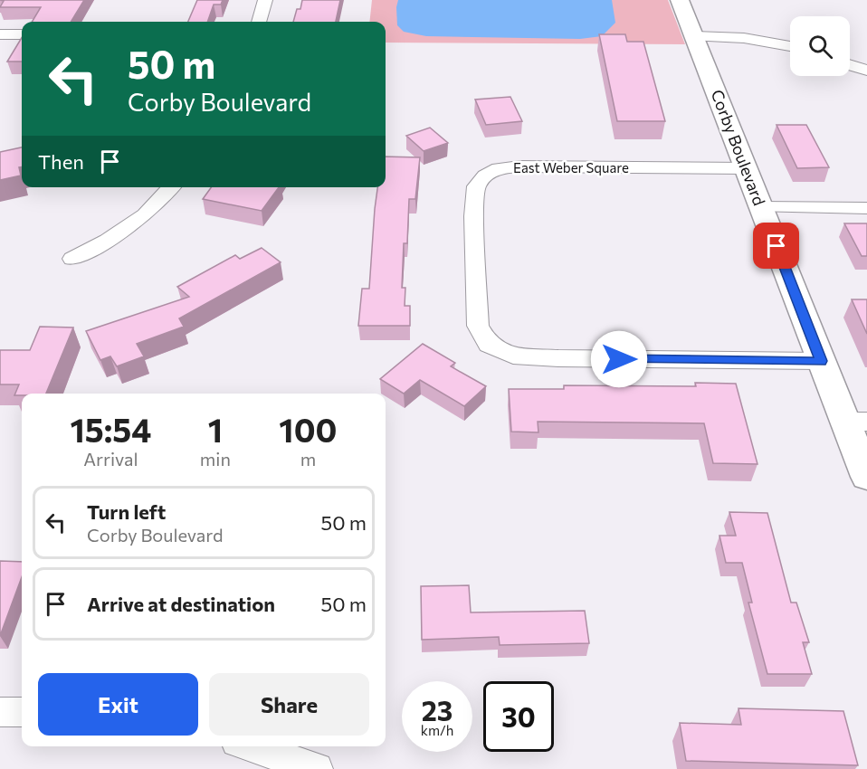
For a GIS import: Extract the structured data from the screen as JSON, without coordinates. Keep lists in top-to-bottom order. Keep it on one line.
{"streets":{"street":["Corby Boulevard","East Weber Square"]},"crossings":[["Corby Boulevard","East Weber Square"]],"page":{"turn":["50 m","Corby Boulevard"],"then":"Then","eta":["15:54","Arrival","1","min","100","m"],"list":[{"name":"Turn left","note":"Corby Boulevard","value":"50 m"},{"name":"Arrive at destination","value":"50 m"}],"buttons":["Exit","Share"],"speed":"23 km/h","limit":"30"}}
